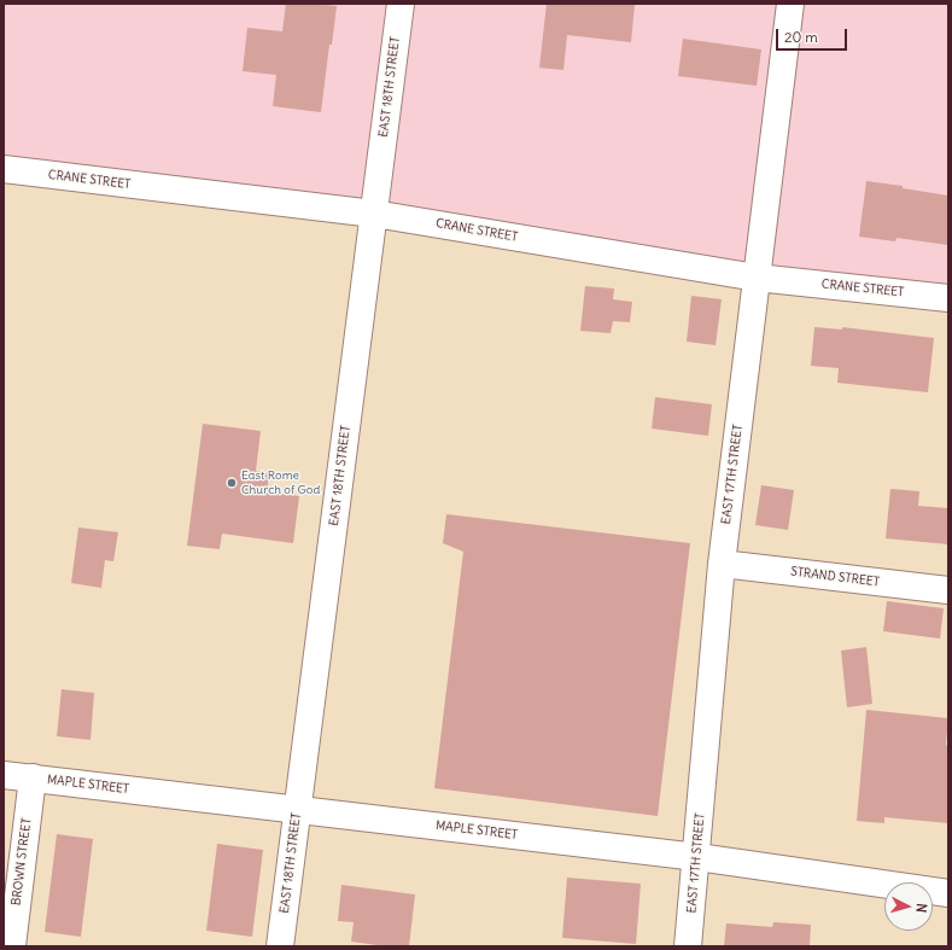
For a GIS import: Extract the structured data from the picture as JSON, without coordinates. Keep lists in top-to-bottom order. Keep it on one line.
{"streets":{"street":["EAST 18TH STREET","CRANE STREET","EAST 17TH STREET","STRAND STREET","MAPLE STREET","BROWN STREET"]},"crossings":[["EAST 18TH STREET","CRANE STREET"],["EAST 18TH STREET","MAPLE STREET"],["CRANE STREET","EAST 17TH STREET"],["EAST 17TH STREET","STRAND STREET"],["EAST 17TH STREET","MAPLE STREET"],["MAPLE STREET","BROWN STREET"]],"places":["East Rome Church of God"],"scale_bar":"20 m","north":"right"}
